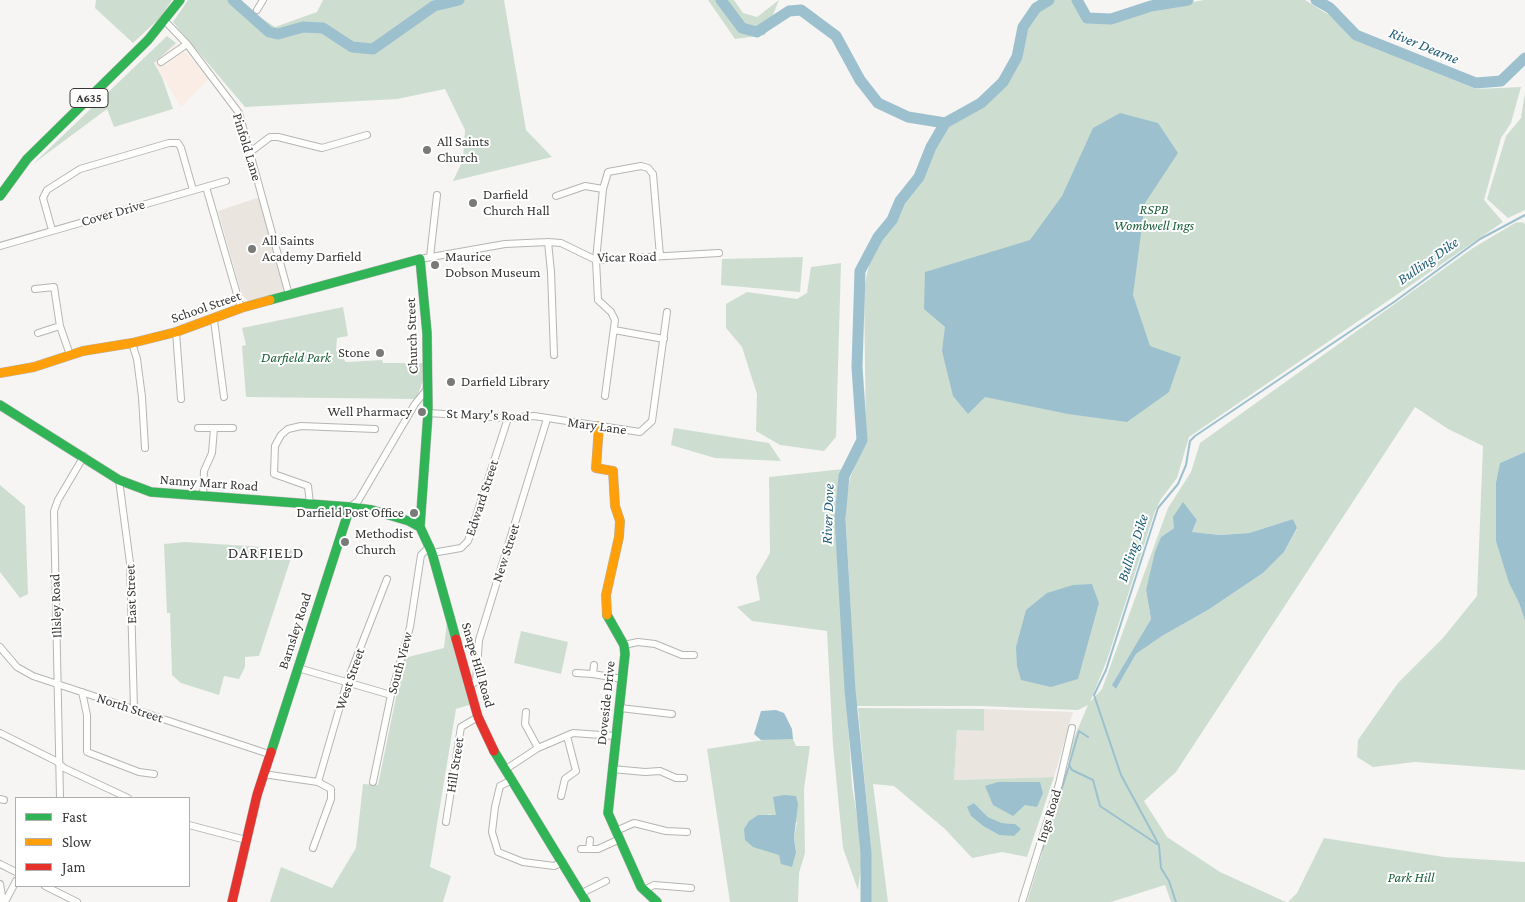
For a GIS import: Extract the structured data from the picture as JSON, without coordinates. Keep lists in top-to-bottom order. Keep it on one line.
{"streets":{"main road":["A635","School Street","Church Street","Nanny Marr Road","Barnsley Road","Snape Hill Road","Doveside Drive"],"street":["Pinfold Lane","Cover Drive","Vicar Road","St Mary's Road","Mary Lane","Edward Street","New Street","East Street","Illsley Road","South View","West Street","North Street","Hill Street","Ings Road"]},"crossings":[["A635","Pinfold Lane"],["Pinfold Lane","School Street"],["Vicar Road","School Street"],["Vicar Road","Church Street"],["School Street","Church Street"],["Church Street","St Mary's Road"],["Church Street","Barnsley Road"],["St Mary's Road","Mary Lane"],["St Mary's Road","Edward Street"],["St Mary's Road","New Street"],["Mary Lane","New Street"],["Mary Lane","Doveside Drive"],["Nanny Marr Road","East Street"],["Nanny Marr Road","Illsley Road"],["Nanny Marr Road","Barnsley Road"],["Nanny Marr Road","Snape Hill Road"],["Edward Street","South View"],["Edward Street","Snape Hill Road"],["New Street","Snape Hill Road"],["East Street","North Street"],["Illsley Road","North Street"],["Barnsley Road","North Street"],["South View","Snape Hill Road"],["Snape Hill Road","Hill Street"]],"districts":["DARFIELD"],"water":["River Dearne","Bulling Dike","River Dove"],"parks":["RSPB Wombwell Ings","Darfield Park","Park Hill"],"places":["All Saints Church","Darfield Church Hall","All Saints Academy Darfield","Maurice Dobson Museum","Stone","Darfield Library","Well Pharmacy","Darfield Post Office","Methodist Church"],"legend":["Fast","Slow","Jam"]}
